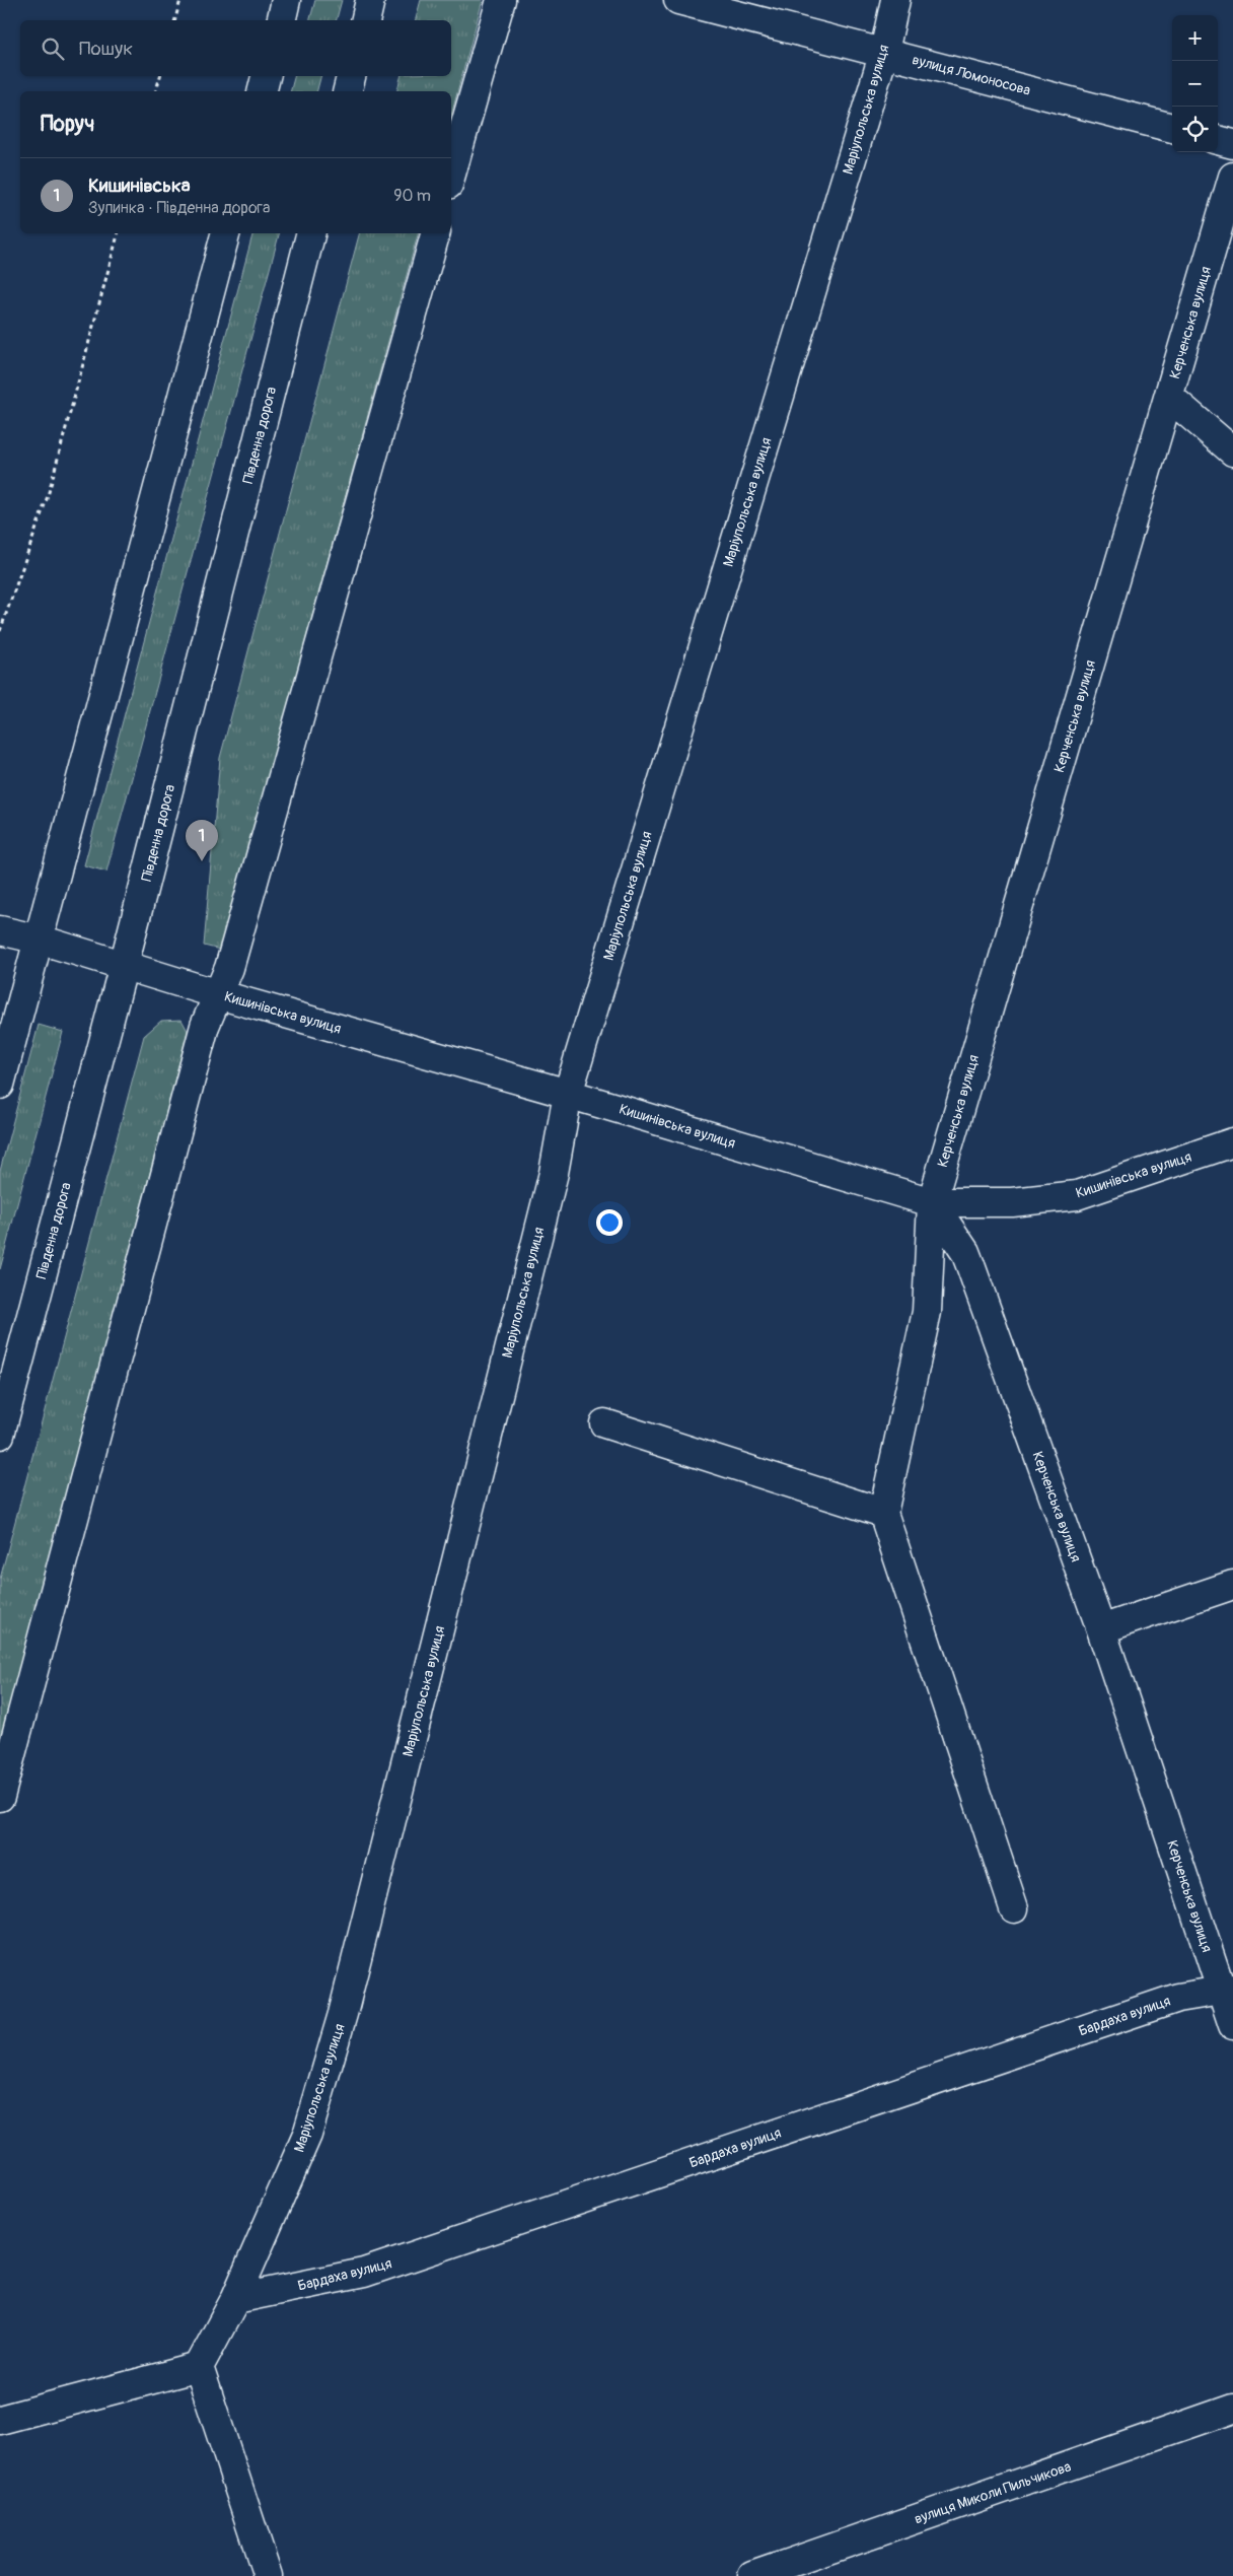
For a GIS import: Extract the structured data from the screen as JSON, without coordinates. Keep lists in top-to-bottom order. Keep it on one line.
{"streets":{"street":["вулиця Ломоносова","Маріупольська вулиця","Керченська вулиця","Південна дорога","Кишинівська вулиця","Бардаха вулиця","вулиця Миколи Пильчикова"]},"crossings":[["вулиця Ломоносова","Маріупольська вулиця"],["Маріупольська вулиця","Кишинівська вулиця"],["Маріупольська вулиця","Бардаха вулиця"],["Керченська вулиця","Кишинівська вулиця"],["Керченська вулиця","Бардаха вулиця"],["Південна дорога","Кишинівська вулиця"]],"page":{"map_buttons":["+","−"],"search":"Пошук","heading":"Поруч","list":[{"mark":"1","name":"Кишинівська","note":"Зупинка · Південна дорога","value":"90 m"}],"pins":"1"}}
